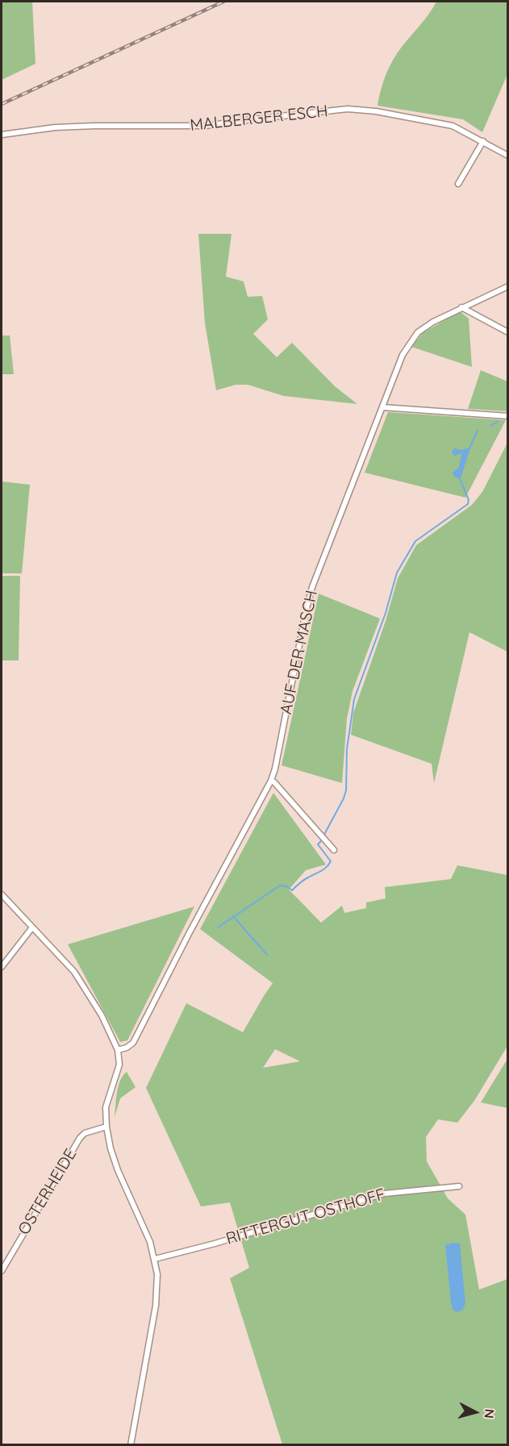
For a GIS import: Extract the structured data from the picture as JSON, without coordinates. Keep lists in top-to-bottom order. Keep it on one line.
{"streets":{"street":["MALBERGER ESCH","AUF DER MASCH","OSTERHEIDE","RITTERGUT OSTHOFF"]},"north":"right"}
